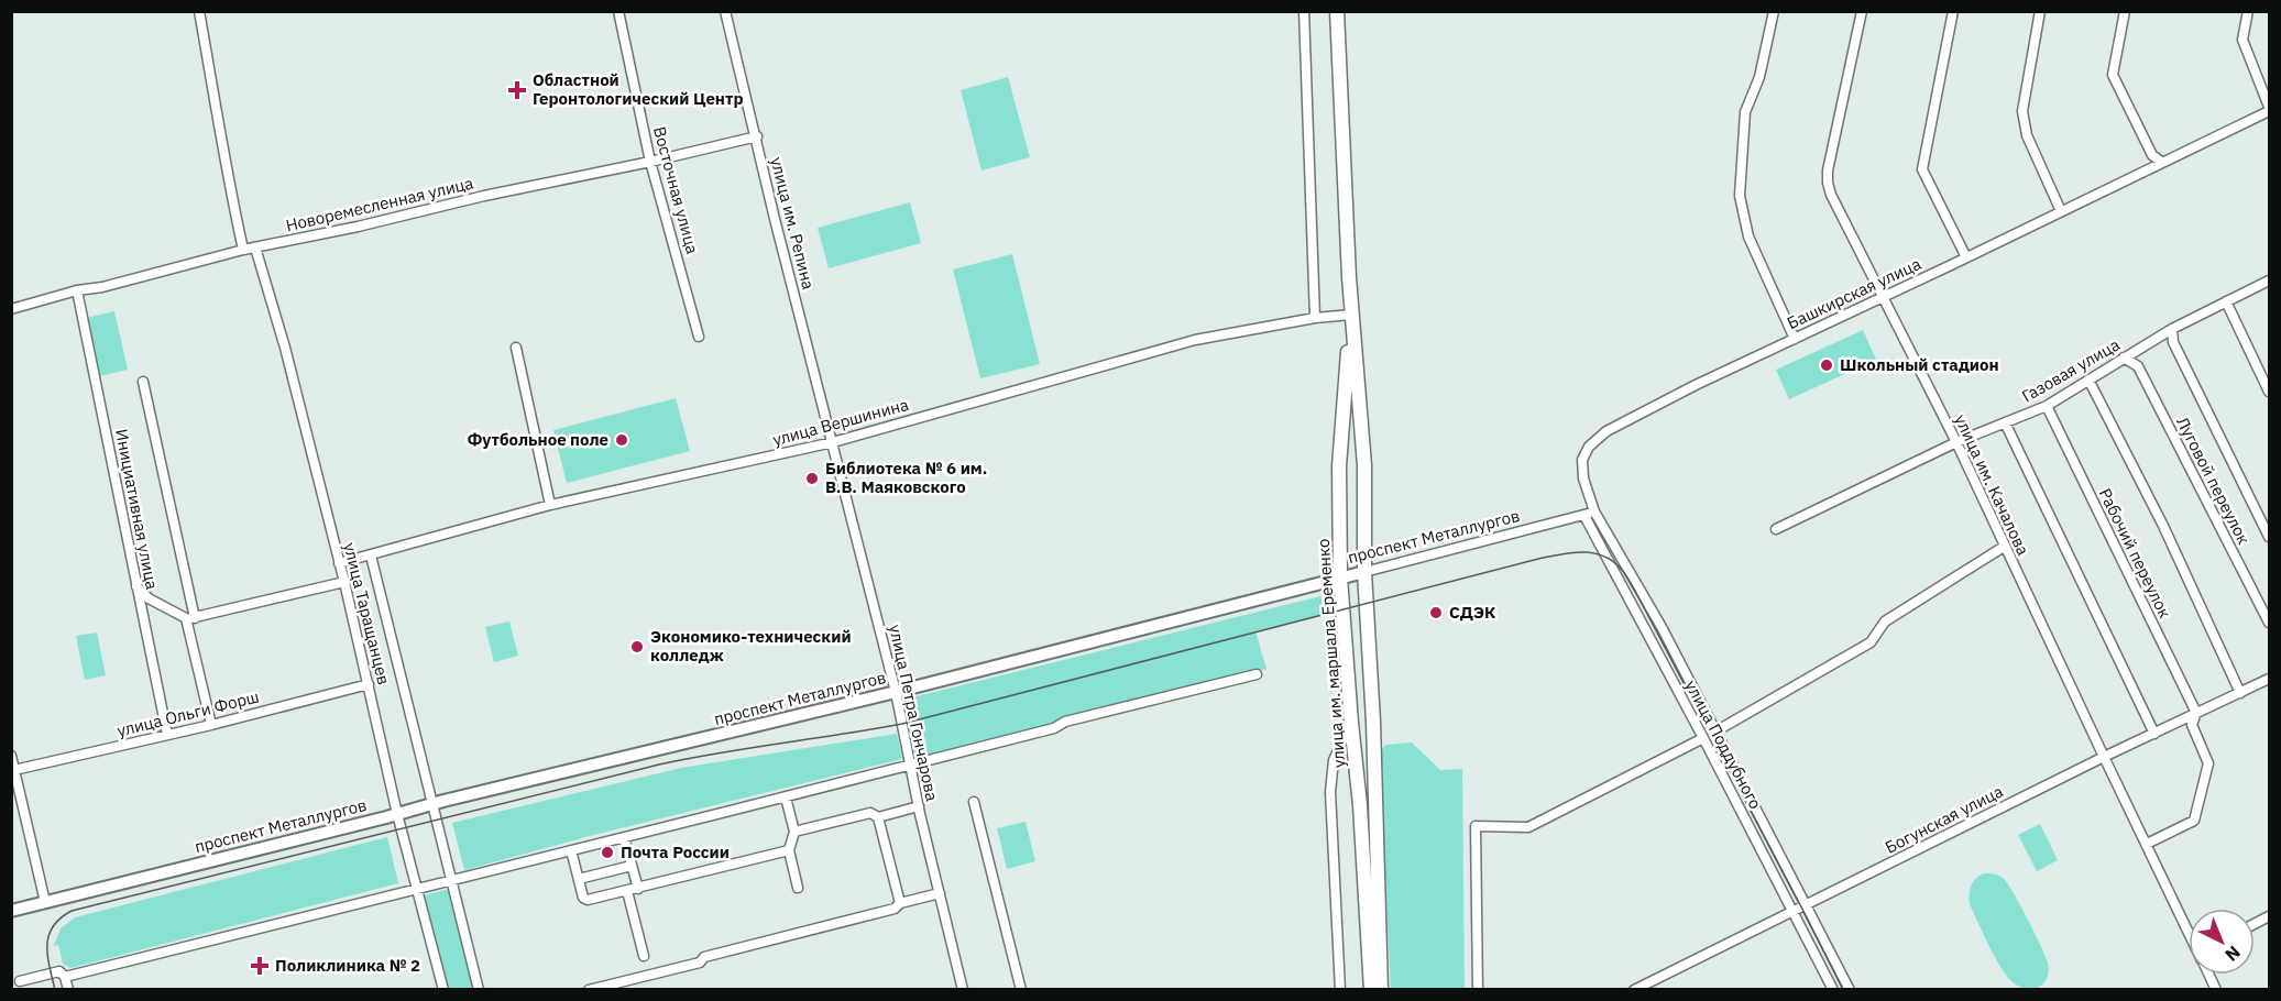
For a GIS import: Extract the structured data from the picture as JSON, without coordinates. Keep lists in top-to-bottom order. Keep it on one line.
{"streets":{"highway":["улица им. маршала Еременко"],"main road":["проспект Металлургов"],"street":["Восточная улица","Новоремесленная улица","улица им. Репина","Башкирская улица","Газовая улица","улица Вершинина","Луговой переулок","улица им. Качалова","Инициативная улица","Рабочий переулок","улица Таращанцев","улица Петра Гончарова","улица Ольги Форш","улица Поддубного","Богунская улица"]},"crossings":[["Восточная улица","Новоремесленная улица"],["Новоремесленная улица","улица им. Репина"],["Новоремесленная улица","Инициативная улица"],["Новоремесленная улица","улица Таращанцев"],["улица им. Репина","улица Вершинина"],["улица им. Репина","улица Петра Гончарова"],["Башкирская улица","улица им. Качалова"],["Башкирская улица","проспект Металлургов"],["Башкирская улица","улица Поддубного"],["Газовая улица","Луговой переулок"],["Газовая улица","улица им. Качалова"],["Газовая улица","Рабочий переулок"],["улица Вершинина","улица Таращанцев"],["улица Вершинина","улица им. маршала Еременко"],["улица Вершинина","улица Петра Гончарова"],["улица им. Качалова","Рабочий переулок"],["улица им. Качалова","Богунская улица"],["Инициативная улица","улица Ольги Форш"],["проспект Металлургов","улица Таращанцев"],["проспект Металлургов","улица им. маршала Еременко"],["проспект Металлургов","улица Петра Гончарова"],["проспект Металлургов","улица Поддубного"],["Рабочий переулок","Богунская улица"],["улица Таращанцев","улица Ольги Форш"],["улица Поддубного","Богунская улица"]],"places":{"health":["Областной Геронтологический Центр","Поликлиника № 2"],"other":["Школьный стадион","Футбольное поле","Библиотека № 6 им. В.В. Маяковского","СДЭК","Экономико-технический колледж","Почта России"]},"north":"bottom right"}
